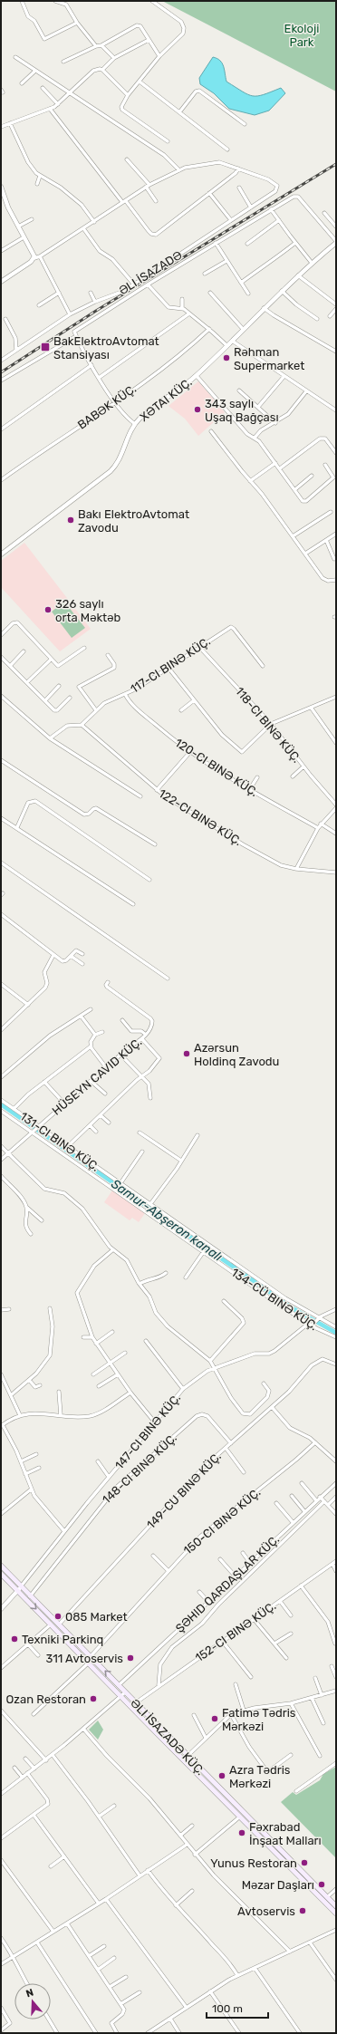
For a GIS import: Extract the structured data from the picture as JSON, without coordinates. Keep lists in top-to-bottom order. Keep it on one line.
{"streets":{"main road":["ƏLI İSAZADƏ KÜÇ."],"street":["ƏLI İSAZADƏ","XƏTAI KÜÇ.","BABƏK KÜÇ.","117-CI BINƏ KÜÇ.","118-CI BINƏ KÜÇ.","120-CI BINƏ KÜÇ.","122-CI BINƏ KÜÇ.","HÜSEYN CAVID KÜÇ.","131-CI BINƏ KÜÇ.","134-CÜ BINƏ KÜÇ.","147-CI BINƏ KÜÇ.","148-CI BINƏ KÜÇ.","149-CU BINƏ KÜÇ.","150-CI BINƏ KÜÇ.","ŞƏHID QARDAŞLAR KÜÇ.","152-CI BINƏ KÜÇ."]},"crossings":[["117-CI BINƏ KÜÇ.","118-CI BINƏ KÜÇ."],["117-CI BINƏ KÜÇ.","120-CI BINƏ KÜÇ."],["117-CI BINƏ KÜÇ.","122-CI BINƏ KÜÇ."],["HÜSEYN CAVID KÜÇ.","131-CI BINƏ KÜÇ."],["HÜSEYN CAVID KÜÇ.","134-CÜ BINƏ KÜÇ."],["134-CÜ BINƏ KÜÇ.","147-CI BINƏ KÜÇ."],["147-CI BINƏ KÜÇ.","ƏLI İSAZADƏ KÜÇ."],["148-CI BINƏ KÜÇ.","149-CU BINƏ KÜÇ."],["148-CI BINƏ KÜÇ.","ƏLI İSAZADƏ KÜÇ."],["149-CU BINƏ KÜÇ.","ƏLI İSAZADƏ KÜÇ."],["150-CI BINƏ KÜÇ.","ƏLI İSAZADƏ KÜÇ."],["ŞƏHID QARDAŞLAR KÜÇ.","ƏLI İSAZADƏ KÜÇ."],["152-CI BINƏ KÜÇ.","ƏLI İSAZADƏ KÜÇ."]],"water":["Samur-Abşeron kanalı"],"parks":["Ekoloji Park"],"places":{"transit":["BakElektroAvtomat Stansiyası"],"other":["Rəhman Supermarket","343 saylı Uşaq Bağçası","Bakı ElektroAvtomat Zavodu","326 saylı orta Məktəb","Azərsun Holdinq Zavodu","085 Market","Texniki Parkinq","311 Avtoservis","Ozan Restoran","Fatimə Tədris Mərkəzi","Azra Tədris Mərkəzi","Fəxrabad İnşaat Malları","Yunus Restoran","Məzar Daşları","Avtoservis"]},"scale_bar":"100 m","north":"top"}
